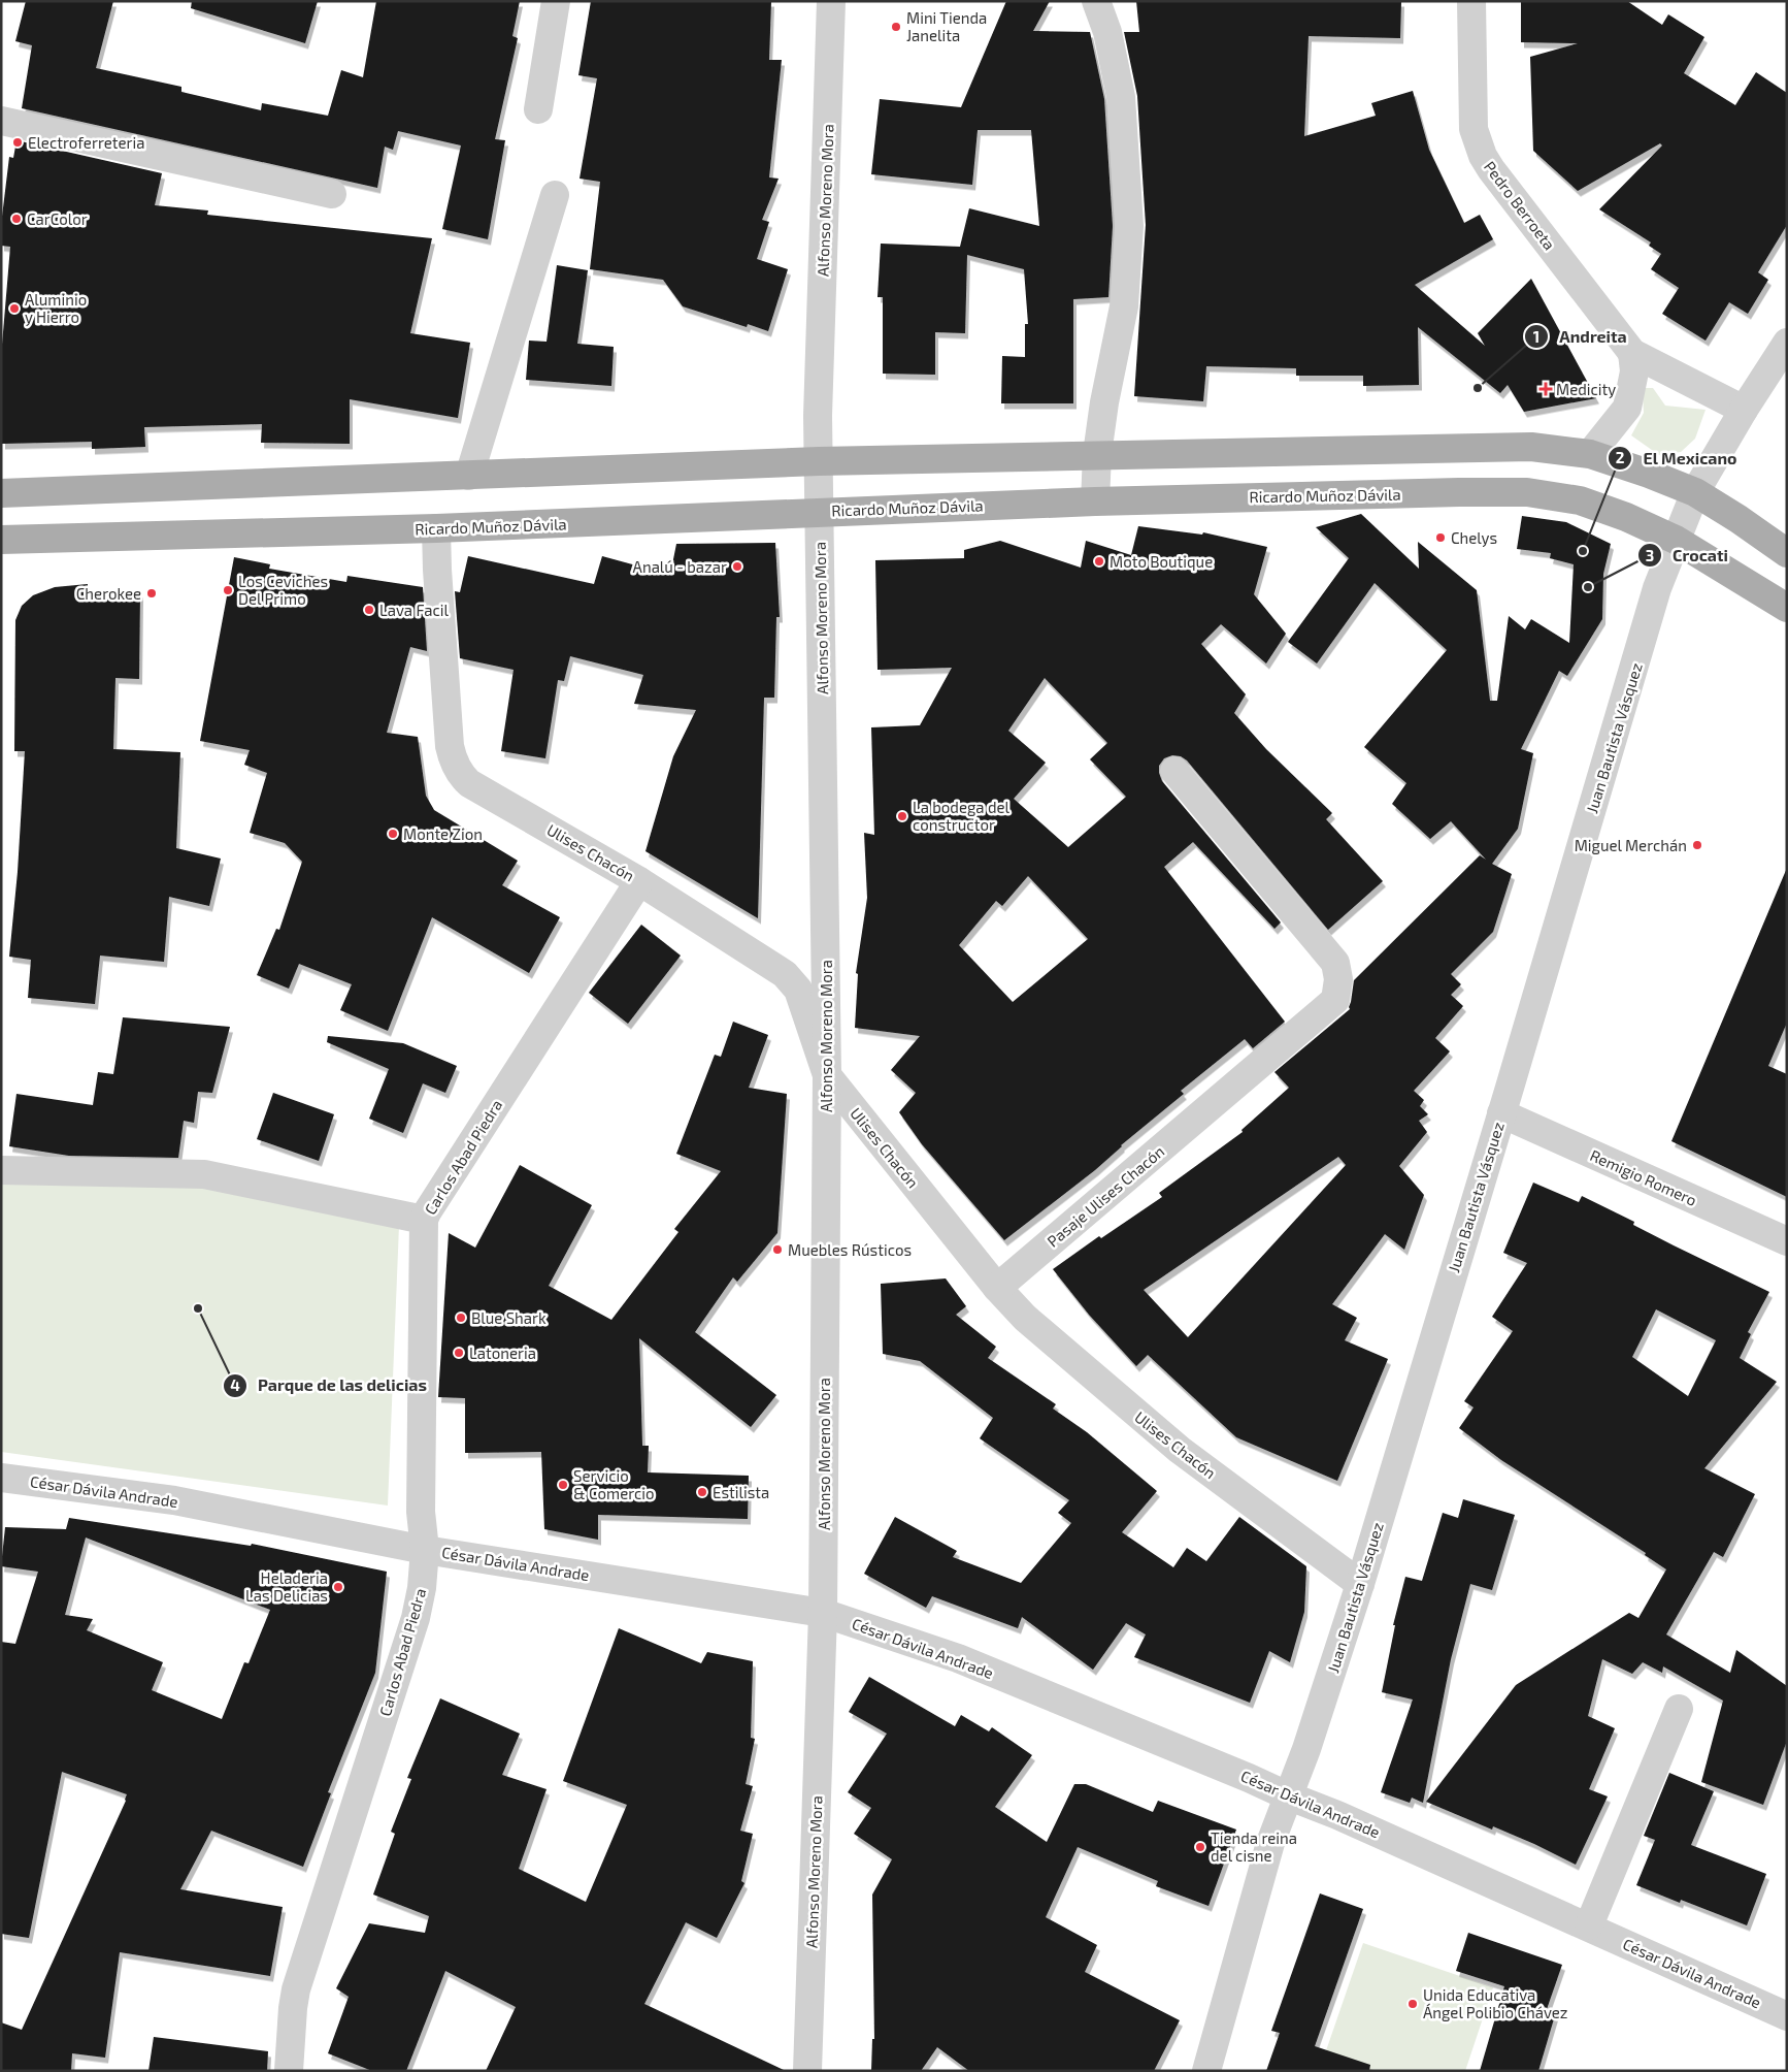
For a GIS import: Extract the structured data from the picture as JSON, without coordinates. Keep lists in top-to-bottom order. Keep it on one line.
{"streets":{"main road":["Ricardo Muñoz Dávila"],"street":["Alfonso Moreno Mora","Pedro Berroeta","Juan Bautista Vásquez","Ulises Chacón","Carlos Abad Piedra","Remigio Romero","Pasaje Ulises Chacón","César Dávila Andrade"]},"crossings":[["Alfonso Moreno Mora","Ricardo Muñoz Dávila"],["Alfonso Moreno Mora","Ulises Chacón"],["Alfonso Moreno Mora","César Dávila Andrade"],["Pedro Berroeta","Juan Bautista Vásquez"],["Ricardo Muñoz Dávila","Juan Bautista Vásquez"],["Ricardo Muñoz Dávila","Ulises Chacón"],["Juan Bautista Vásquez","Ulises Chacón"],["Juan Bautista Vásquez","Remigio Romero"],["Juan Bautista Vásquez","César Dávila Andrade"],["Ulises Chacón","Carlos Abad Piedra"],["Ulises Chacón","Pasaje Ulises Chacón"],["Carlos Abad Piedra","César Dávila Andrade"]],"places":{"other":["Mini Tienda Janelita","Electroferreteria","CarColor","Aluminio y Hierro","Andreita","Chelys","El Mexicano","Moto Boutique","Analú - bazar","Crocati","Los Ceviches Del Primo","Cherokee","Lava Facil","La bodega del constructor","Monte Zion","Miguel Merchán","Muebles Rústicos","Parque de las delicias","Blue Shark","Latoneria","Servicio & Comercio","Estilista","Heladeria Las Delicias","Tienda reina del cisne","Unida Educativa Ángel Polibio Chávez"],"health":["Medicity"]}}
